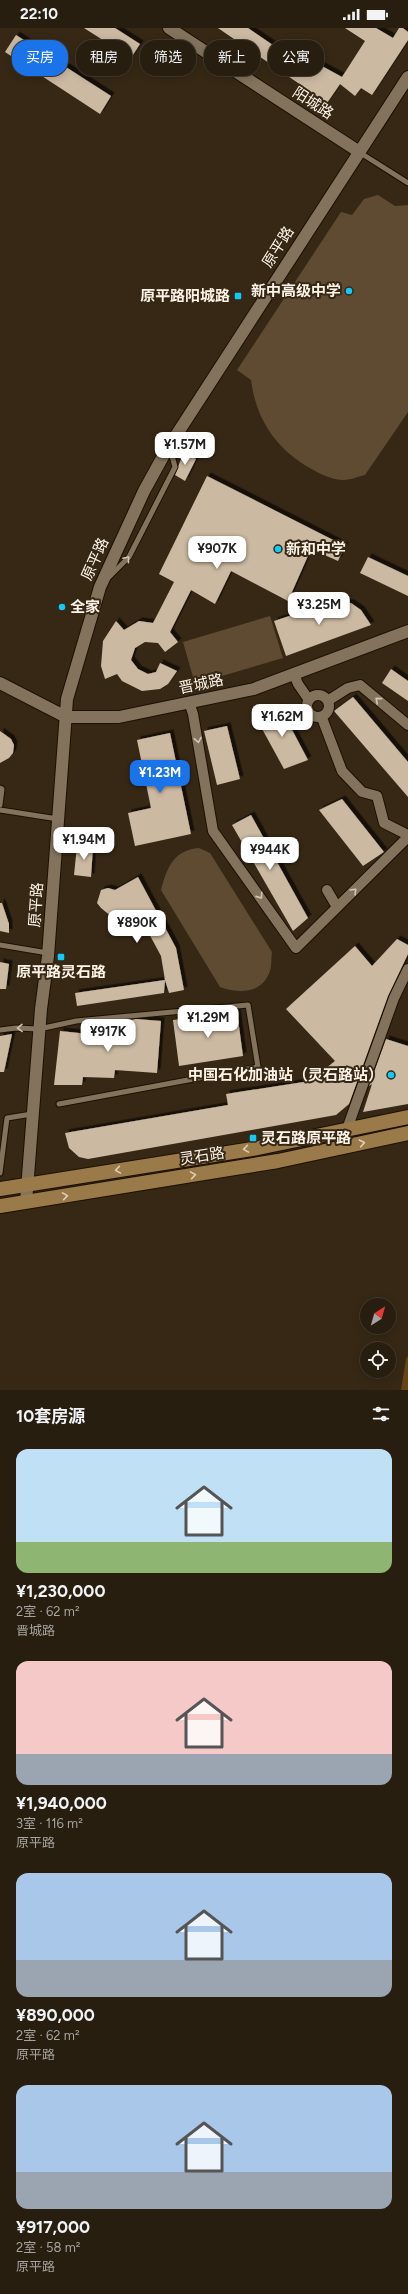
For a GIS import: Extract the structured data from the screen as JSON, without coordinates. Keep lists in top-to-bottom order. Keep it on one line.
{"streets":{"main road":["灵石路"],"street":["阳城路","原平路","晋城路"]},"crossings":[["阳城路","原平路"],["原平路","晋城路"],["原平路","灵石路"]],"places":{"other":["新中高级中学","新和中学","全家","中国石化加油站（灵石路站）"],"transit":["原平路阳城路","原平路灵石路","灵石路原平路"]},"north":"top right","page":{"status":"22:10","chip":["买房","租房","筛选","新上","公寓"],"price":["¥1.57M","¥907K","¥3.25M","¥1.62M","¥1.23M","¥1.94M","¥944K","¥890K","¥1.29M","¥917K"],"heading":"10套房源","list":[{"name":"¥1,230,000","note":"2室 · 62 m² · 晋城路"},{"name":"¥1,940,000","note":"3室 · 116 m² · 原平路"},{"name":"¥890,000","note":"2室 · 62 m² · 原平路"},{"name":"¥917,000","note":"2室 · 58 m² · 原平路"}]}}
